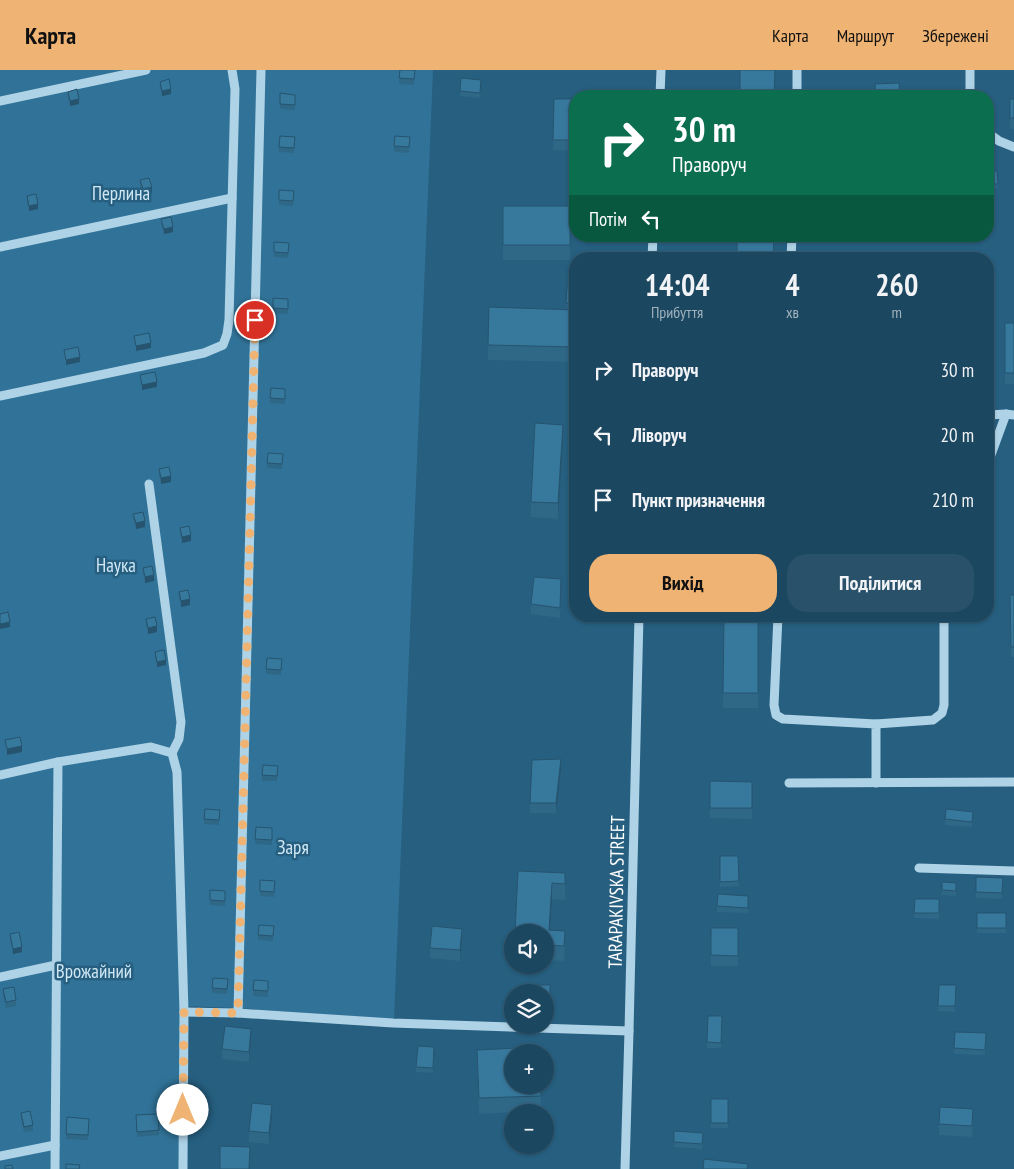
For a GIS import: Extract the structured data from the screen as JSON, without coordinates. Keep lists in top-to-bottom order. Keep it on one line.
{"streets":{"street":["TARAPAKIVSKA STREET"]},"parks":["Перлина","Наука","Заря","Врожайний"],"page":{"header":"Карта","nav":["Карта","Маршрут","Збережені"],"turn":["30 m","Праворуч"],"then":"Потім","eta":["14:04","Прибуття","4","хв","260","m"],"list":[{"name":"Праворуч","value":"30 m"},{"name":"Ліворуч","value":"20 m"},{"name":"Пункт призначення","value":"210 m"}],"buttons":["Вихід","Поділитися"],"map_buttons":["+","−"]}}
